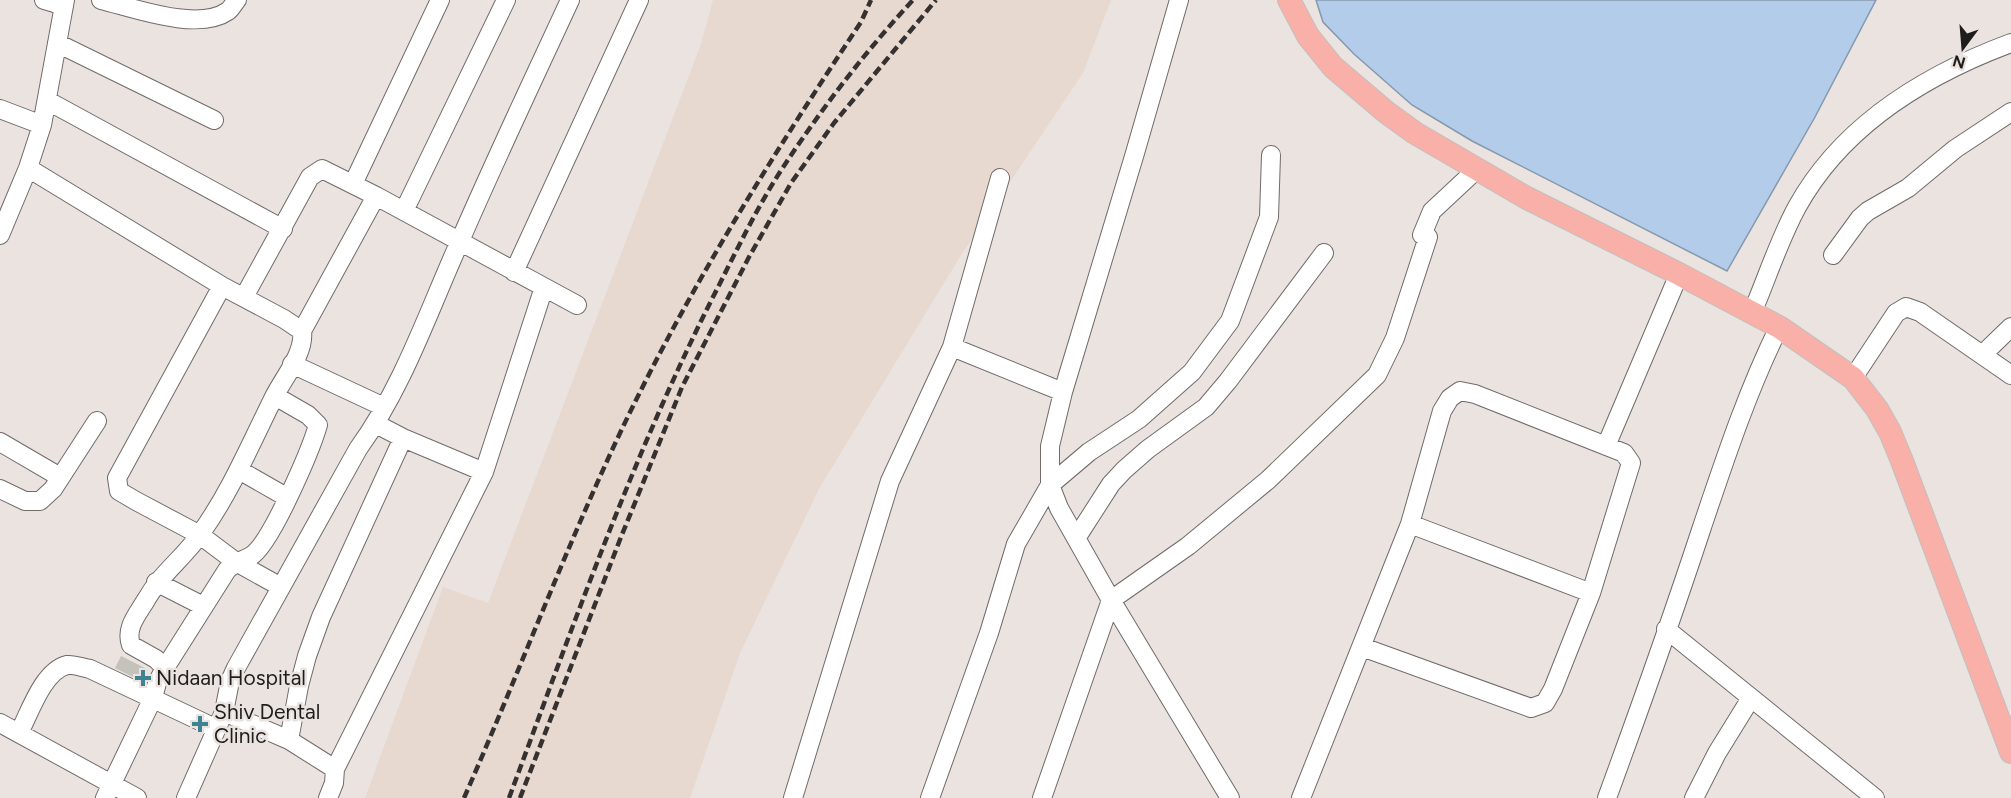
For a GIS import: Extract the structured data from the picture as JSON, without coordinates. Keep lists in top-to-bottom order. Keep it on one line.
{"places":{"health":["Nidaan Hospital","Shiv Dental Clinic"]},"north":"bottom"}
